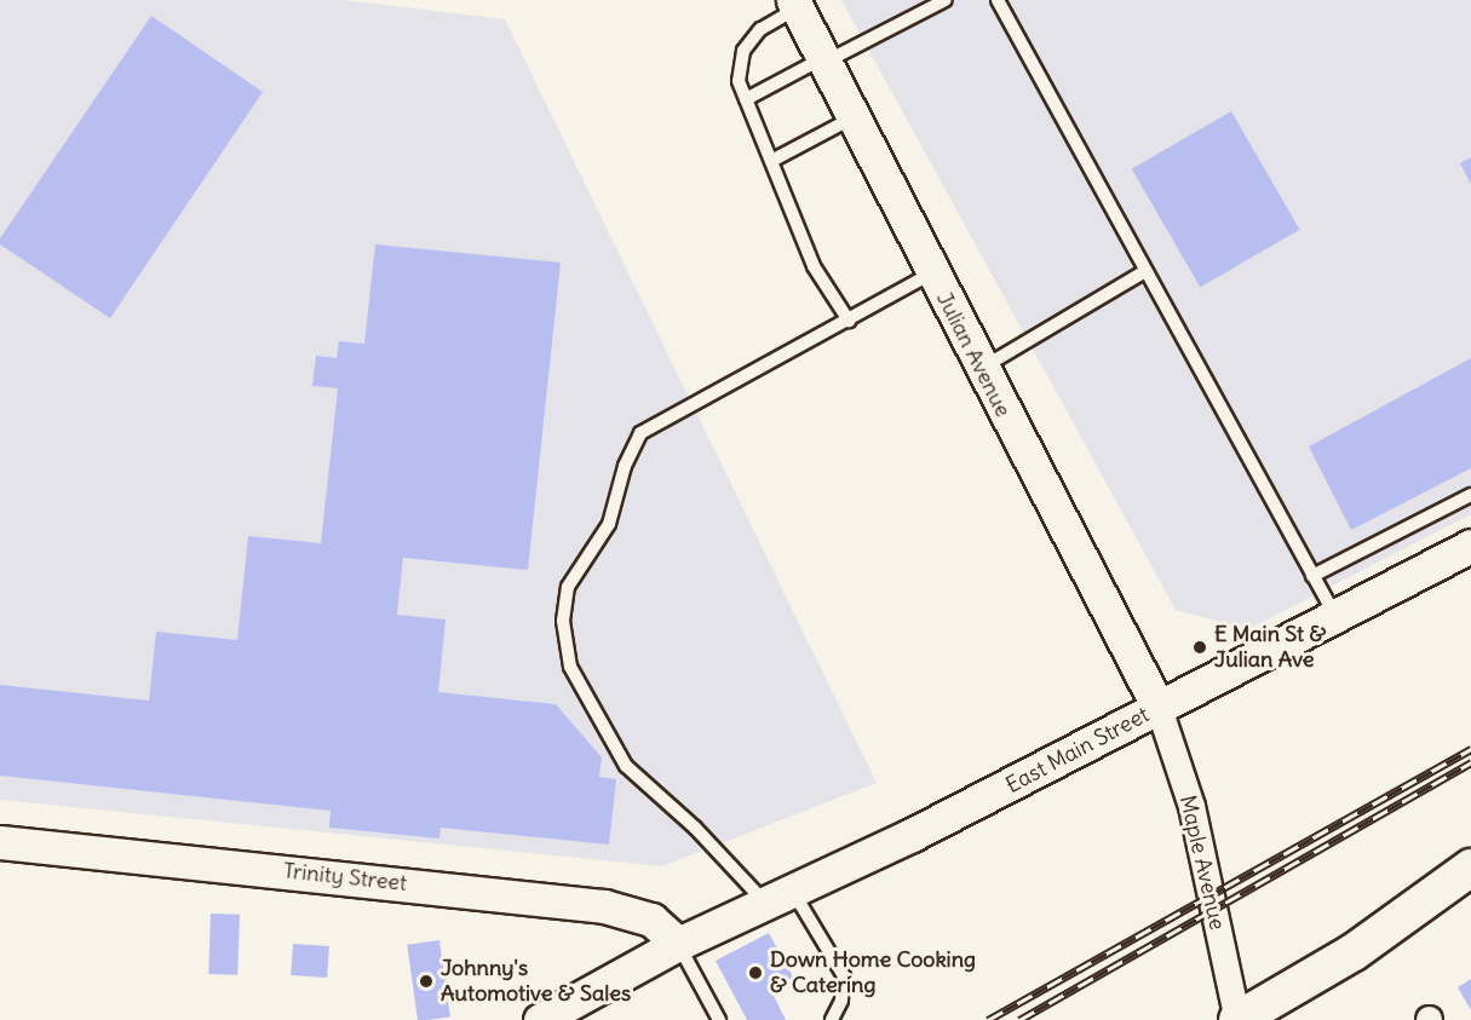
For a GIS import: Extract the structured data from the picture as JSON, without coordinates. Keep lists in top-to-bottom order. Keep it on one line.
{"streets":{"street":["Julian Avenue","East Main Street","Maple Avenue","Trinity Street"]},"crossings":[["Julian Avenue","East Main Street"],["Julian Avenue","Maple Avenue"],["East Main Street","Maple Avenue"],["East Main Street","Trinity Street"]],"places":["E Main St & Julian Ave","Down Home Cooking & Catering","Johnny's Automotive & Sales"]}
